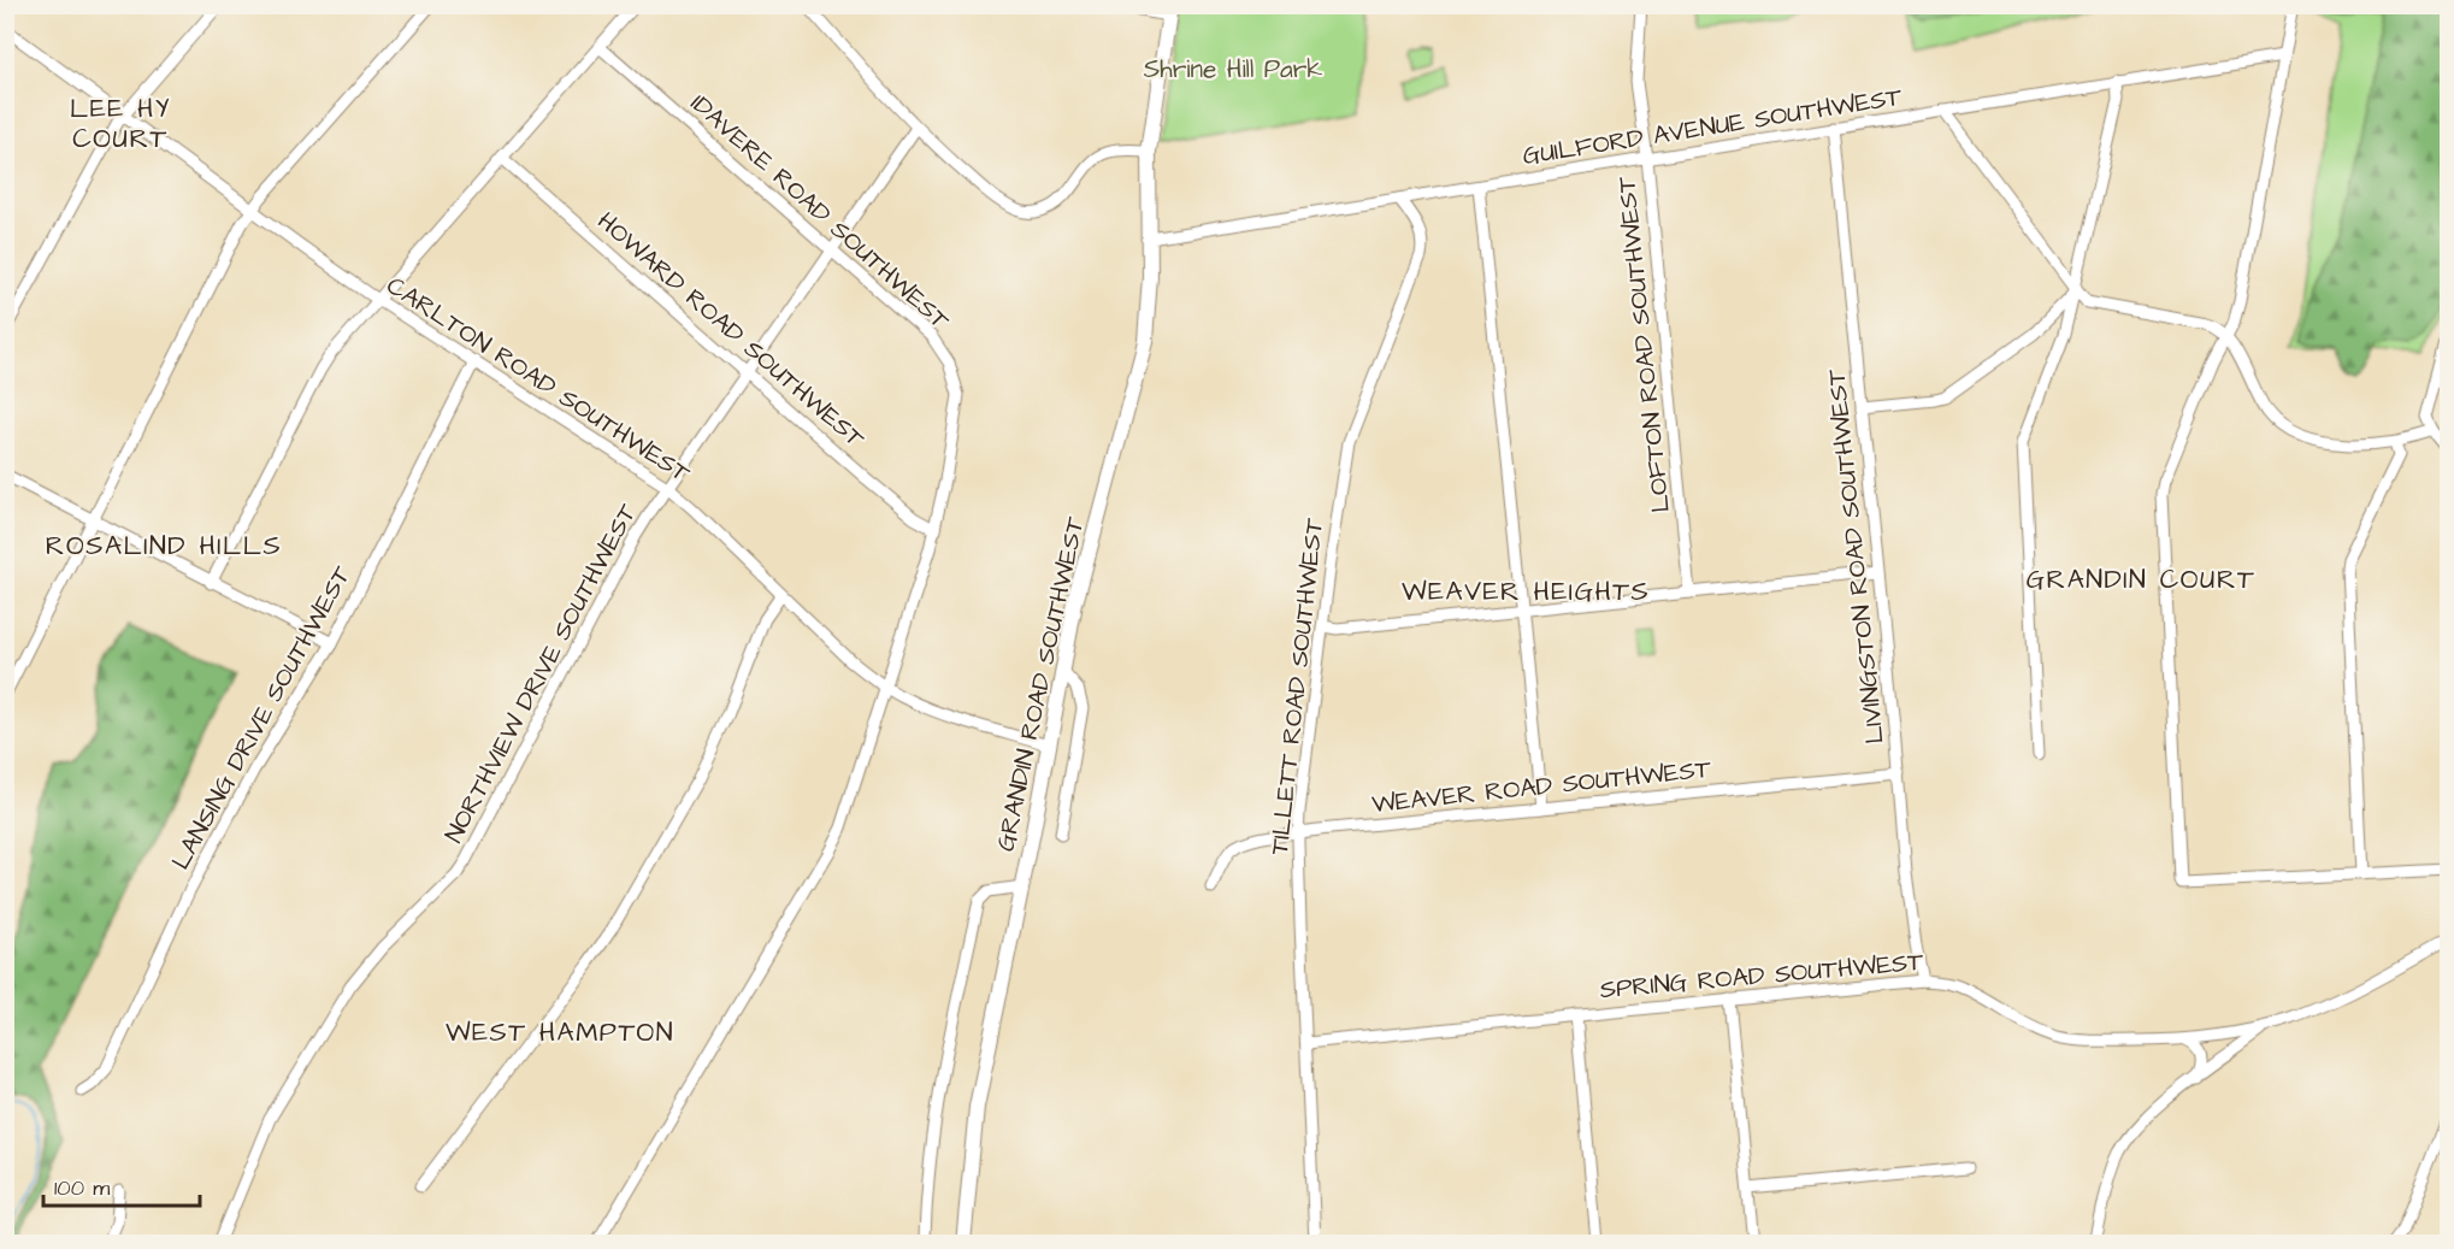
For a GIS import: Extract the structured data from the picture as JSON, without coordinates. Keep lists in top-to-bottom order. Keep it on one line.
{"streets":{"street":["GUILFORD AVENUE SOUTHWEST","IDAVERE ROAD SOUTHWEST","HOWARD ROAD SOUTHWEST","LOFTON ROAD SOUTHWEST","CARLTON ROAD SOUTHWEST","LIVINGSTON ROAD SOUTHWEST","NORTHVIEW DRIVE SOUTHWEST","GRANDIN ROAD SOUTHWEST","TILLETT ROAD SOUTHWEST","LANSING DRIVE SOUTHWEST","WEAVER ROAD SOUTHWEST","SPRING ROAD SOUTHWEST"]},"crossings":[["GUILFORD AVENUE SOUTHWEST","LOFTON ROAD SOUTHWEST"],["GUILFORD AVENUE SOUTHWEST","LIVINGSTON ROAD SOUTHWEST"],["GUILFORD AVENUE SOUTHWEST","GRANDIN ROAD SOUTHWEST"],["GUILFORD AVENUE SOUTHWEST","TILLETT ROAD SOUTHWEST"],["IDAVERE ROAD SOUTHWEST","HOWARD ROAD SOUTHWEST"],["IDAVERE ROAD SOUTHWEST","CARLTON ROAD SOUTHWEST"],["IDAVERE ROAD SOUTHWEST","NORTHVIEW DRIVE SOUTHWEST"],["HOWARD ROAD SOUTHWEST","NORTHVIEW DRIVE SOUTHWEST"],["CARLTON ROAD SOUTHWEST","NORTHVIEW DRIVE SOUTHWEST"],["CARLTON ROAD SOUTHWEST","GRANDIN ROAD SOUTHWEST"],["CARLTON ROAD SOUTHWEST","LANSING DRIVE SOUTHWEST"],["LIVINGSTON ROAD SOUTHWEST","WEAVER ROAD SOUTHWEST"],["LIVINGSTON ROAD SOUTHWEST","SPRING ROAD SOUTHWEST"],["TILLETT ROAD SOUTHWEST","WEAVER ROAD SOUTHWEST"],["TILLETT ROAD SOUTHWEST","SPRING ROAD SOUTHWEST"]],"districts":["LEE HY COURT","ROSALIND HILLS","GRANDIN COURT","WEAVER HEIGHTS","WEST HAMPTON"],"parks":["Shrine Hill Park"],"scale_bar":"100 m"}
